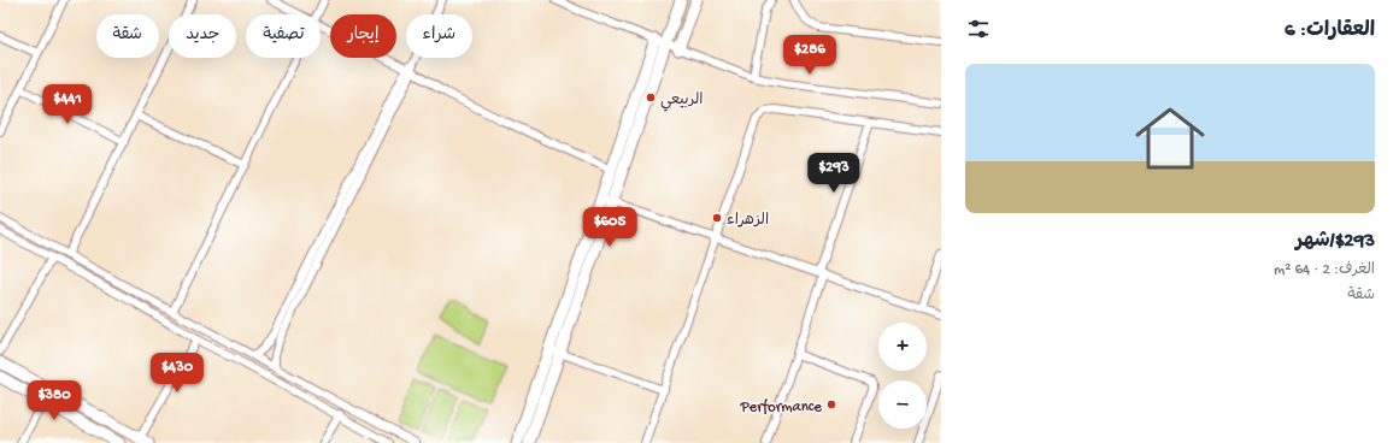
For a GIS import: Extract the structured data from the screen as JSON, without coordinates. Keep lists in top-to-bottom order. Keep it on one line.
{"places":["الربيعي","الزهراء","Performance"],"page":{"heading":"العقارات: 6","chip":["شراء","إيجار","تصفية","جديد","شقة"],"price":["$286","$441","$293","$605","$430","$380"],"list":[{"name":"$293/شهر","note":"الغرف: 2 · 64 m² · شقة"}],"map_buttons":["+","−"]}}
